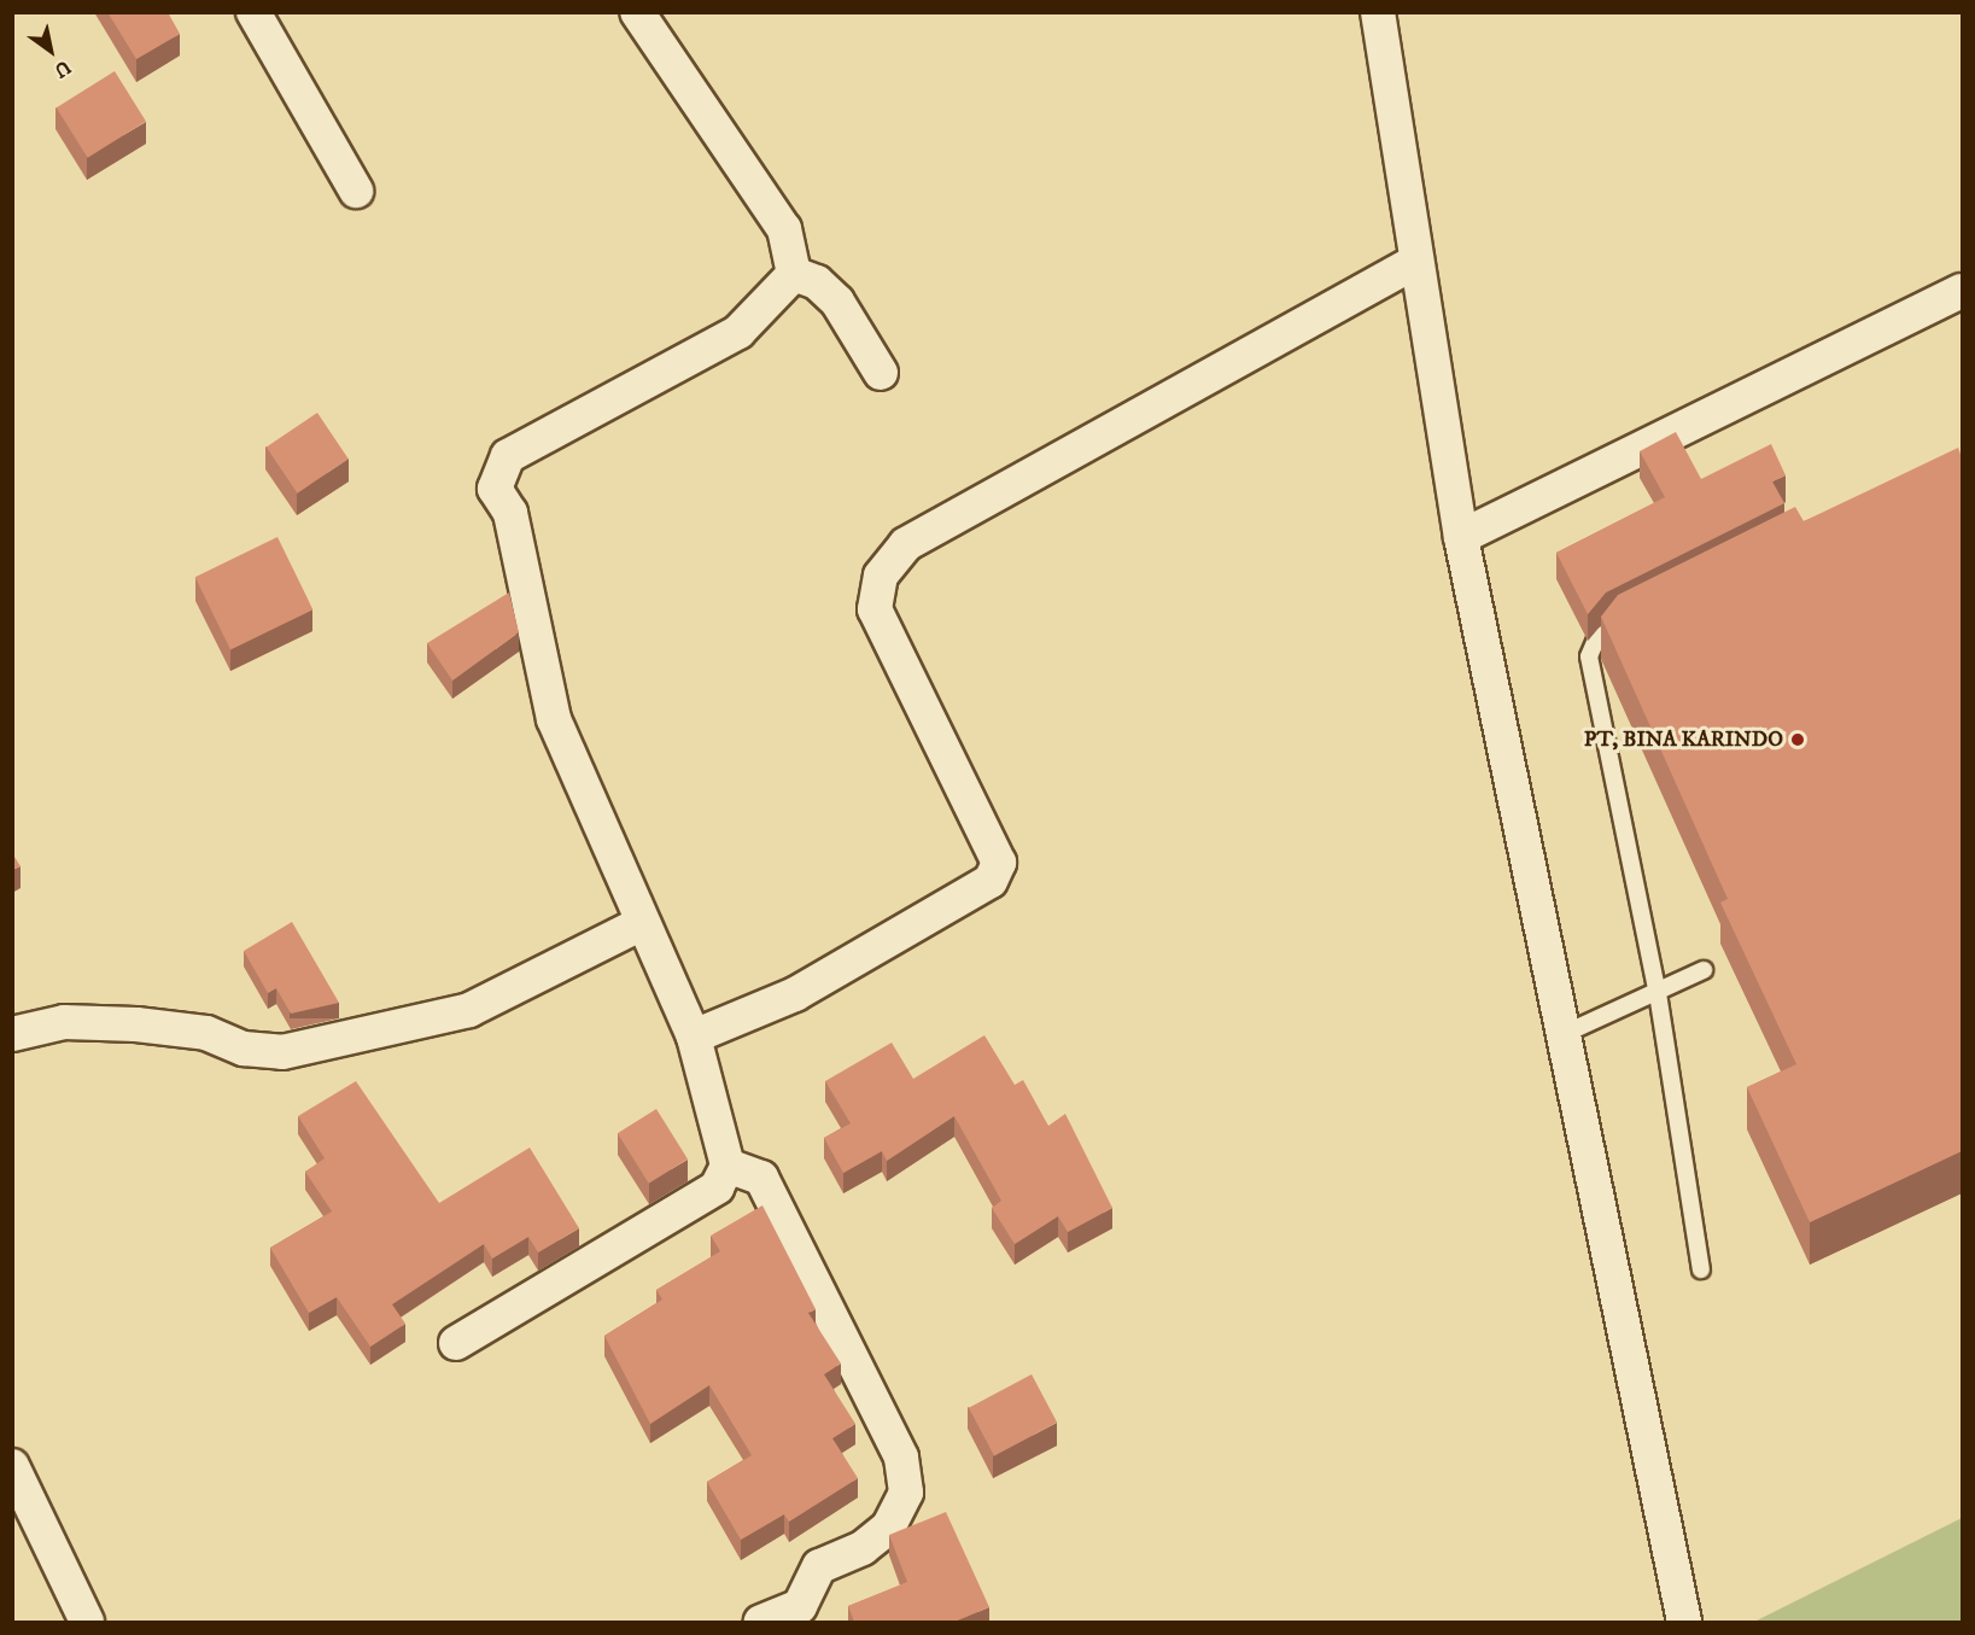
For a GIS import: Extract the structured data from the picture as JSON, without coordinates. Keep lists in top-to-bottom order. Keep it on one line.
{"places":["PT, BINA KARINDO"],"north":"bottom right"}
